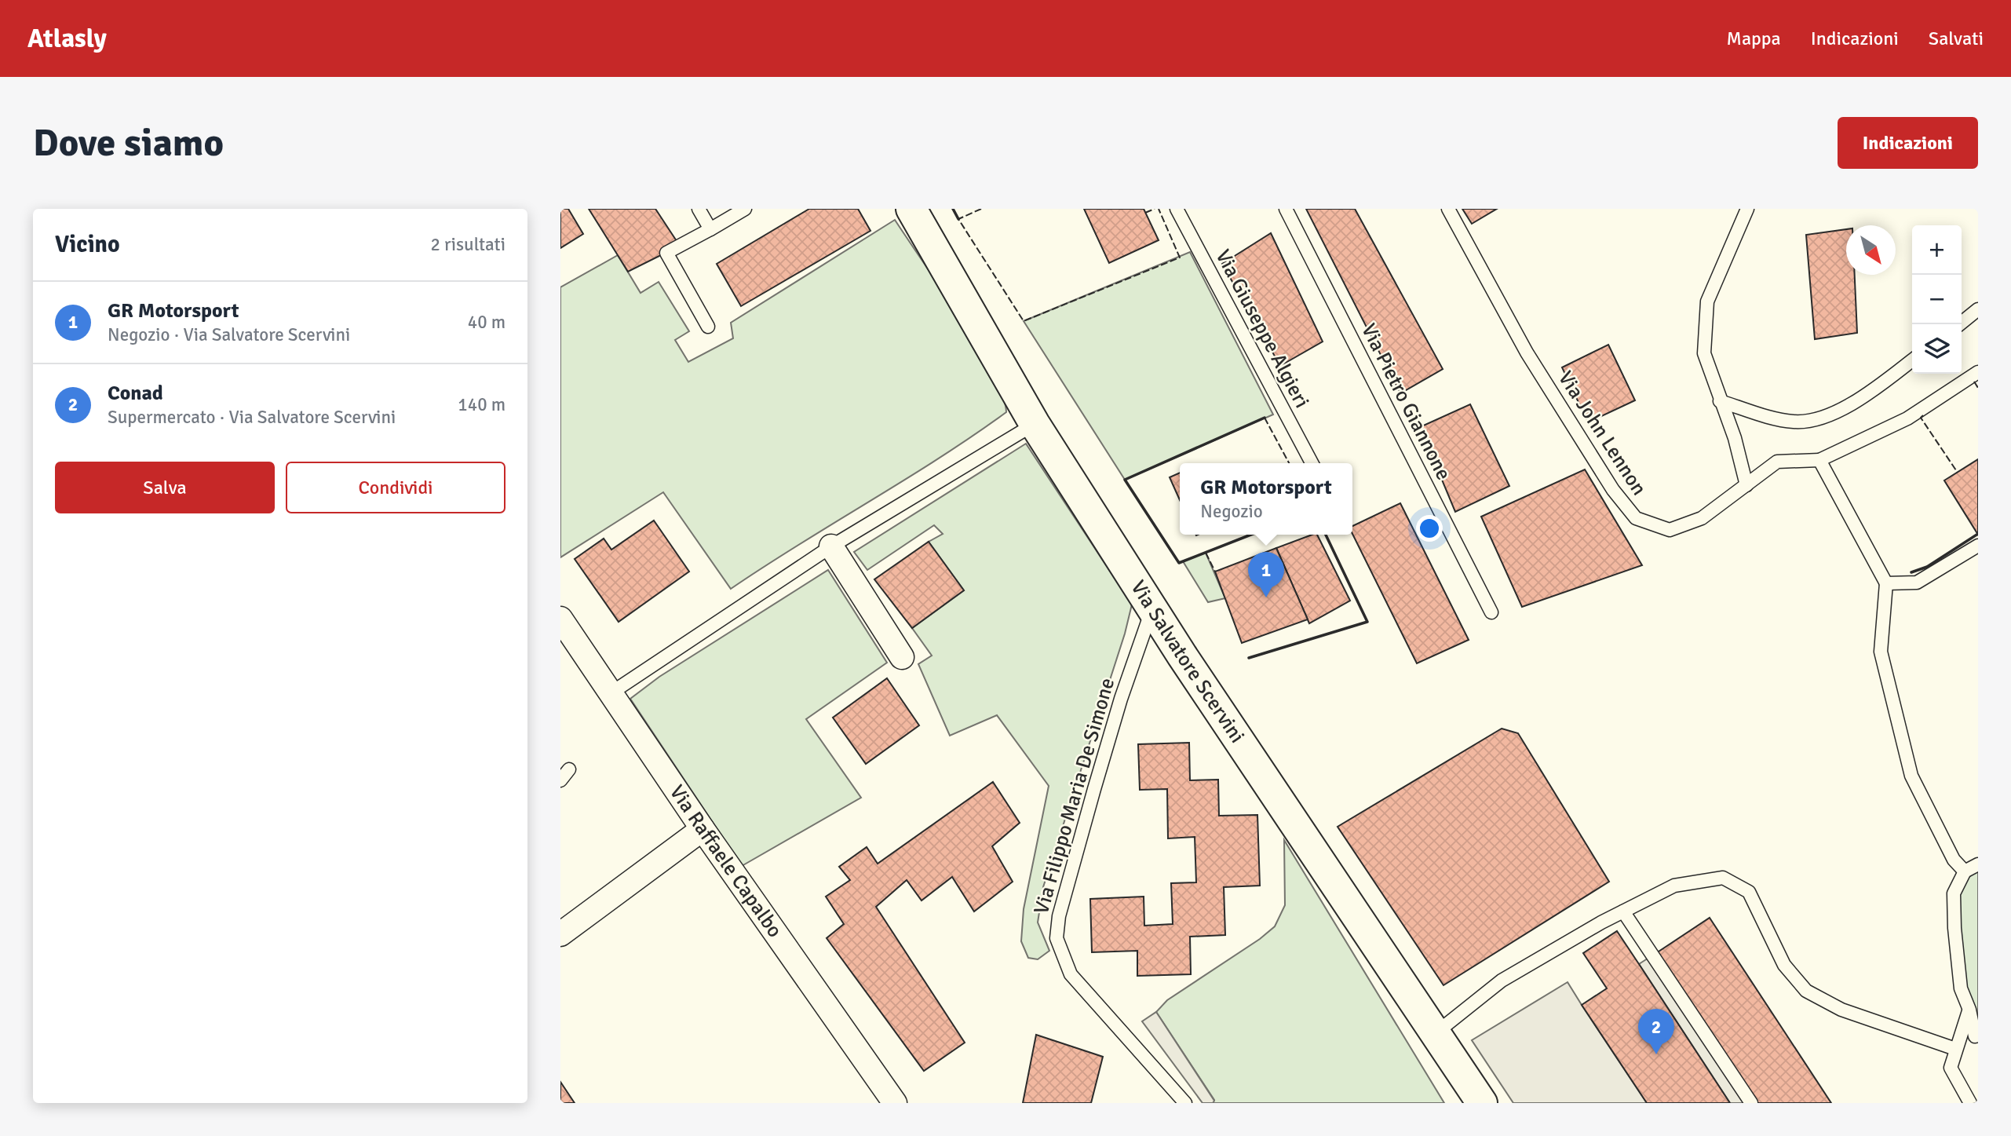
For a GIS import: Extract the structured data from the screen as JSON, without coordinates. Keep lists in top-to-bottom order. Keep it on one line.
{"streets":{"main road":["Via Salvatore Scervini"],"street":["Via Raffaele Capalbo"],"lane":["Via Giuseppe Algieri","Via Pietro Giannone","Via John Lennon","Via Filippo Maria De Simone"]},"crossings":[["Via Salvatore Scervini","Via Filippo Maria De Simone"]],"north":"bottom right","page":{"header":"Atlasly","nav":["Mappa","Indicazioni","Salvati"],"buttons":["Indicazioni",["Salva","Condividi"]],"title":"Dove siamo","heading":["Vicino","2 risultati"],"map_buttons":["+","−"],"list":[{"mark":"1","name":"GR Motorsport","note":"Negozio · Via Salvatore Scervini","value":"40 m"},{"mark":"2","name":"Conad","note":"Supermercato · Via Salvatore Scervini","value":"140 m"}],"popup":["GR Motorsport","Negozio"],"pins":["1","2"]}}
